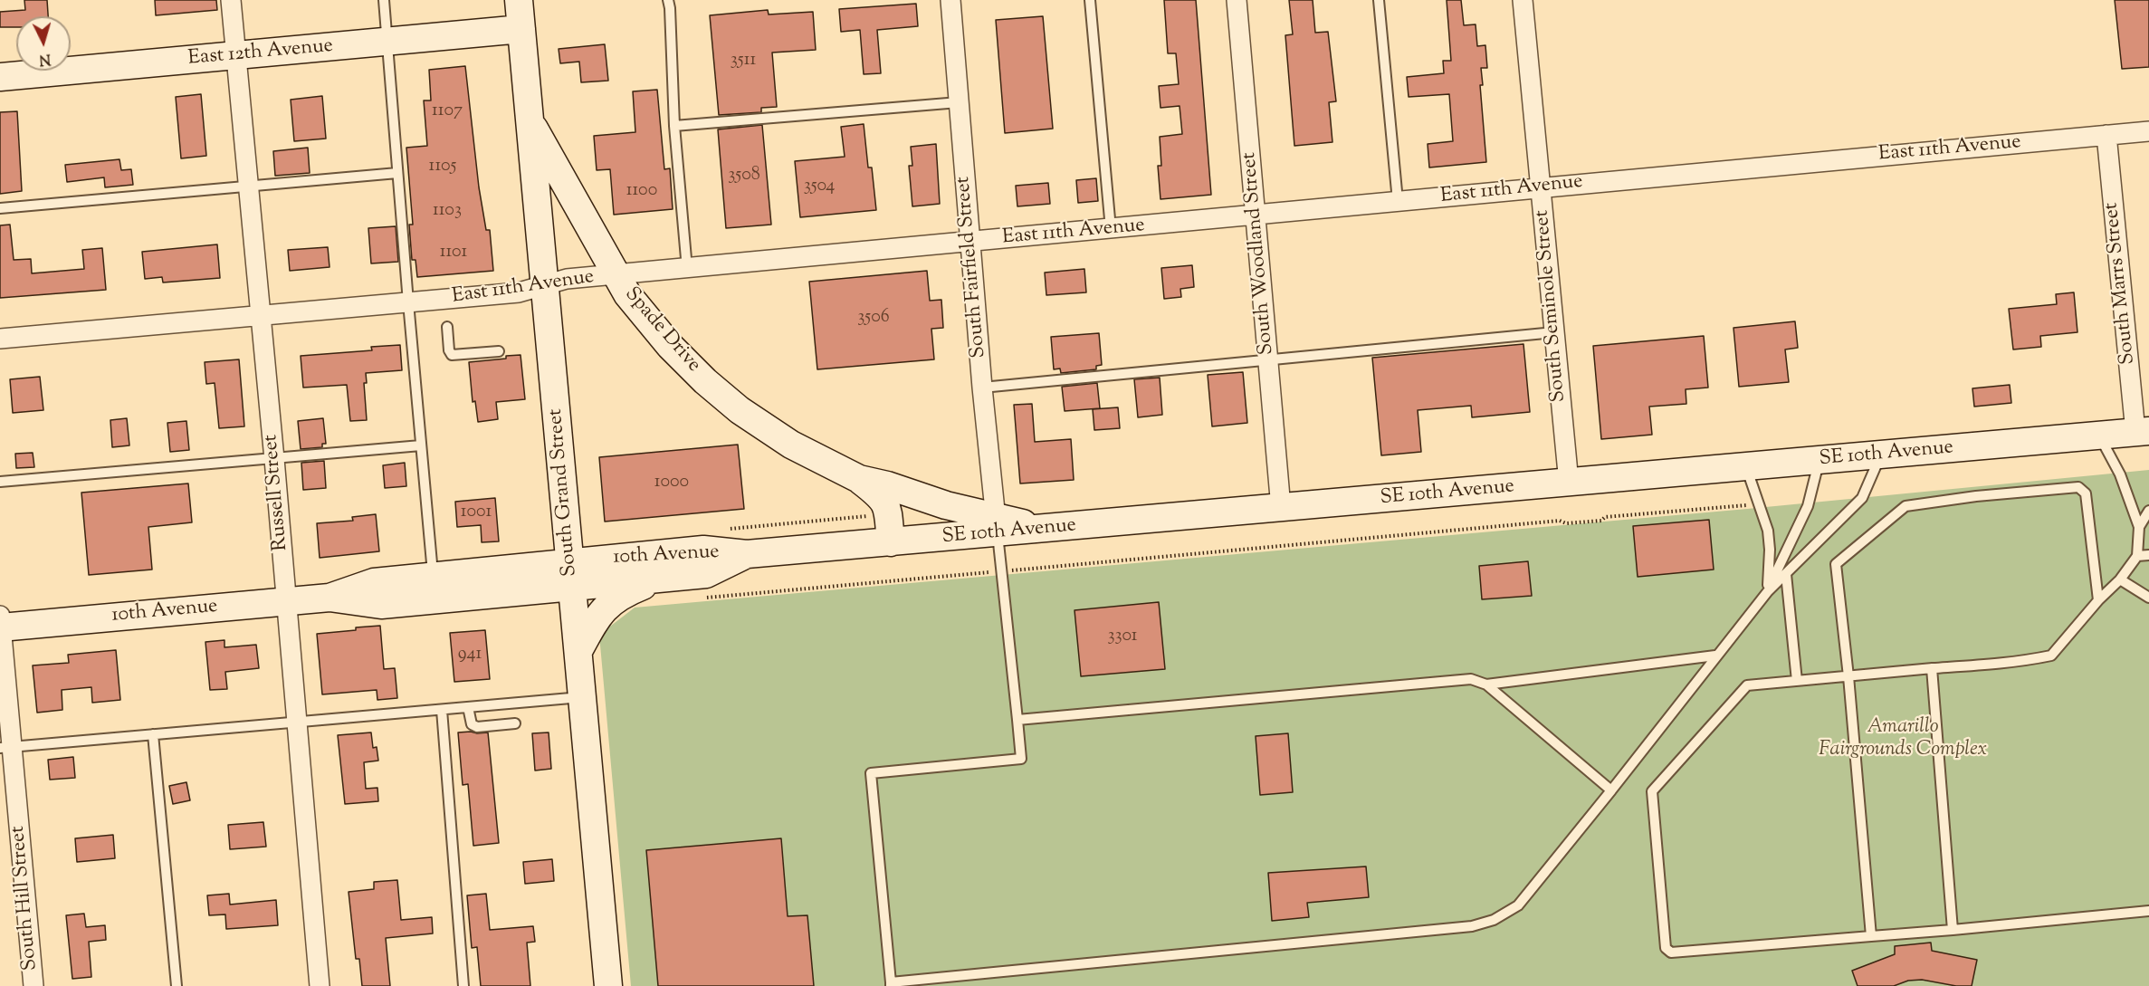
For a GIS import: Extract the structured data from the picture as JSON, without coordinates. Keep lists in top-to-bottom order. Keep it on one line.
{"streets":{"main road":["East 12th Avenue","Spade Drive","SE 10th Avenue","South Grand Street","10th Avenue"],"street":["East 11th Avenue","South Woodland Street","South Fairfield Street","South Marrs Street","South Seminole Street","Russell Street","South Hill Street"]},"crossings":[["East 12th Avenue","Russell Street"],["East 12th Avenue","South Grand Street"],["East 11th Avenue","South Woodland Street"],["East 11th Avenue","South Fairfield Street"],["East 11th Avenue","South Marrs Street"],["East 11th Avenue","South Seminole Street"],["East 11th Avenue","Spade Drive"],["East 11th Avenue","Russell Street"],["East 11th Avenue","South Grand Street"],["South Woodland Street","SE 10th Avenue"],["South Fairfield Street","Spade Drive"],["South Fairfield Street","SE 10th Avenue"],["South Marrs Street","SE 10th Avenue"],["South Seminole Street","SE 10th Avenue"],["Spade Drive","SE 10th Avenue"],["Spade Drive","South Grand Street"],["SE 10th Avenue","10th Avenue"],["Russell Street","10th Avenue"],["South Grand Street","10th Avenue"],["10th Avenue","South Hill Street"]],"parks":["Amarillo Fairgrounds Complex"],"house_numbers":["3511","1107","1105","3508","3504","1100","1103","1101","3506","1000","1001","3301","941"],"north":"bottom"}
